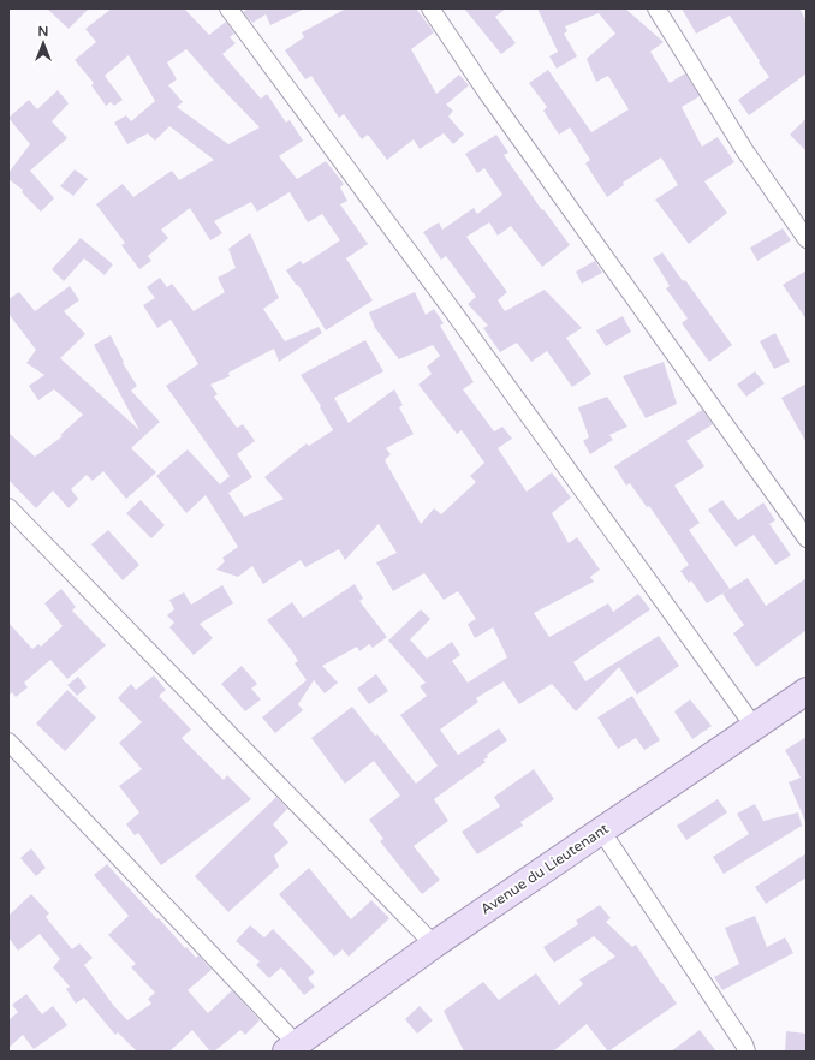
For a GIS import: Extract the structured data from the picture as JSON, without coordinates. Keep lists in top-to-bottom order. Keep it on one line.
{"streets":{"main road":["Avenue du Lieutenant"]},"north":"top"}
